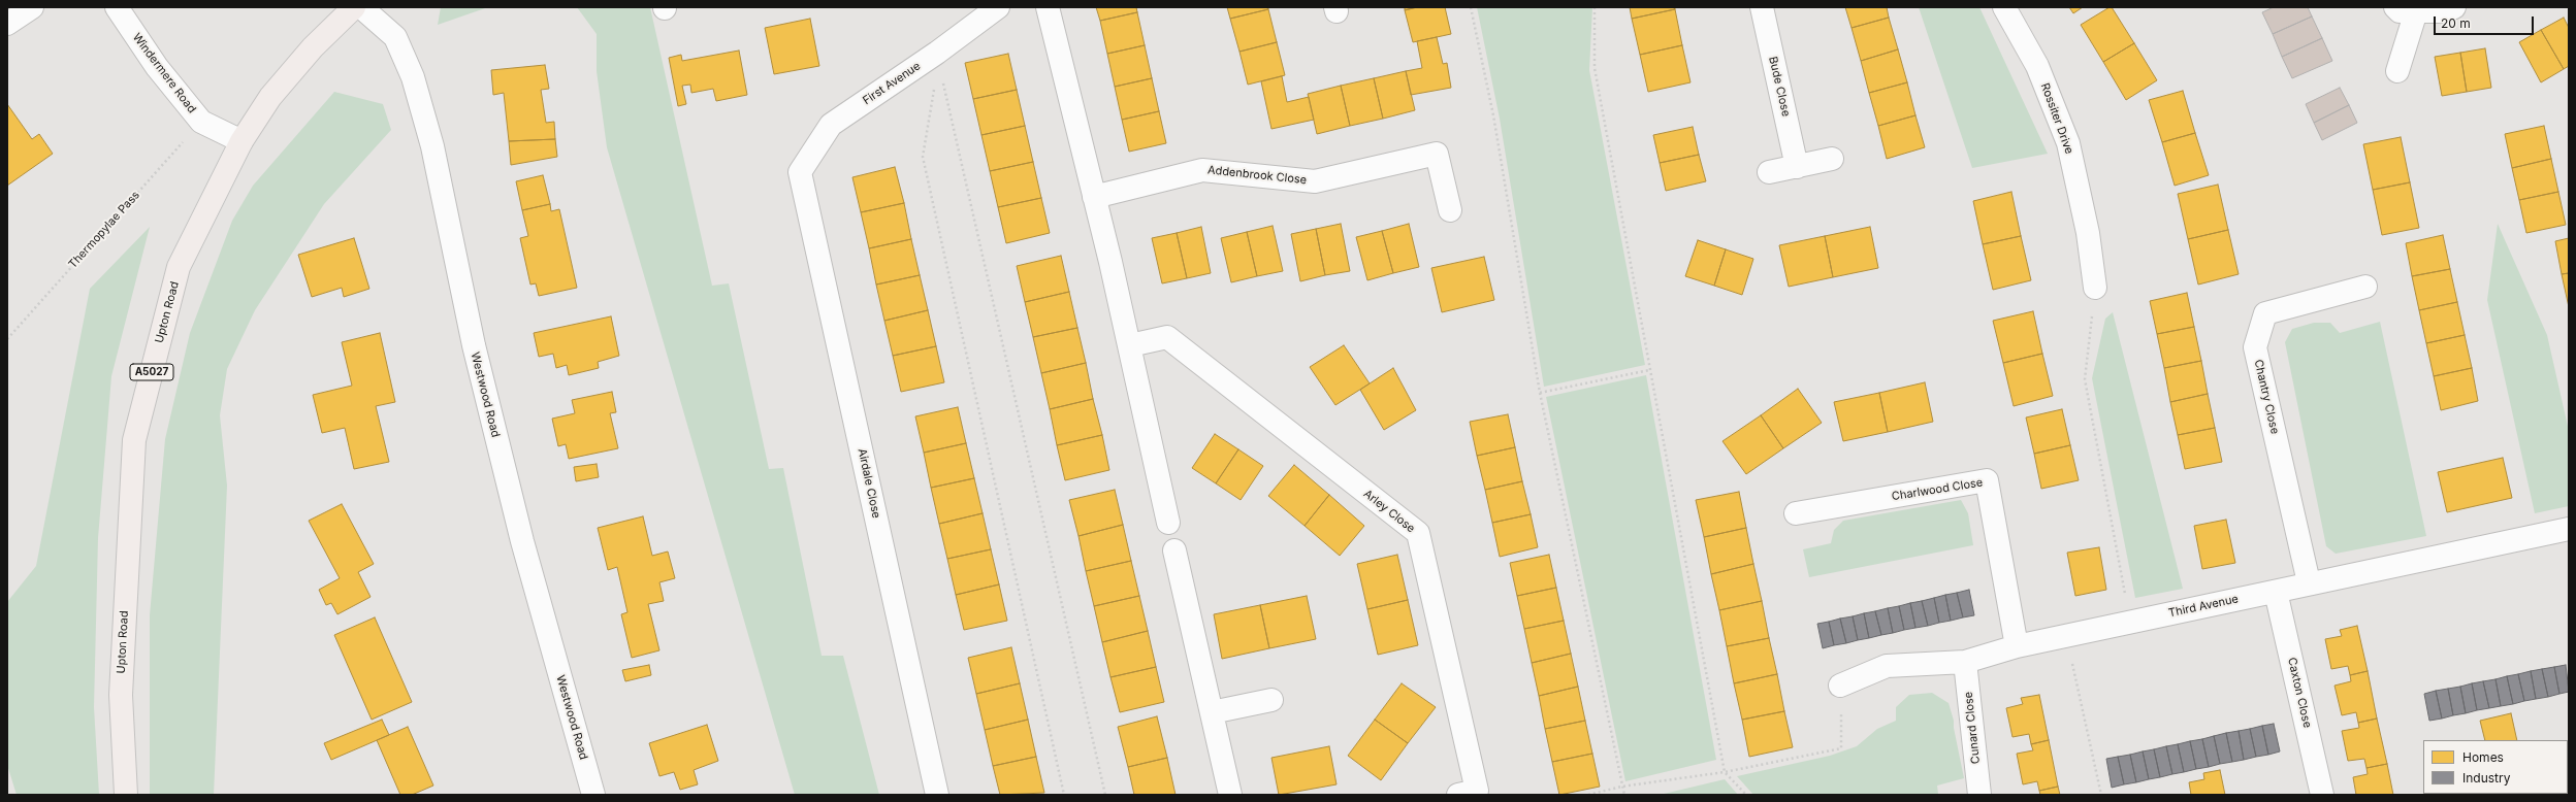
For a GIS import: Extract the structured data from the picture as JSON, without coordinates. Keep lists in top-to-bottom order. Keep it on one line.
{"streets":{"main road":["Upton Road","A5027"],"street":["Windermere Road","First Avenue","Bude Close","Rossiter Drive","Addenbrook Close","Westwood Road","Chantry Close","Airdale Close","Charlwood Close","Arley Close","Third Avenue","Caxton Close","Cunard Close"],"path":["Thermopylae Pass"]},"crossings":[["Windermere Road","Thermopylae Pass"],["Windermere Road","Upton Road"],["First Avenue","Airdale Close"],["Chantry Close","Third Avenue"],["Charlwood Close","Third Avenue"],["Third Avenue","Caxton Close"],["Third Avenue","Cunard Close"]],"legend":["Homes","Industry"],"scale_bar":"20 m"}
